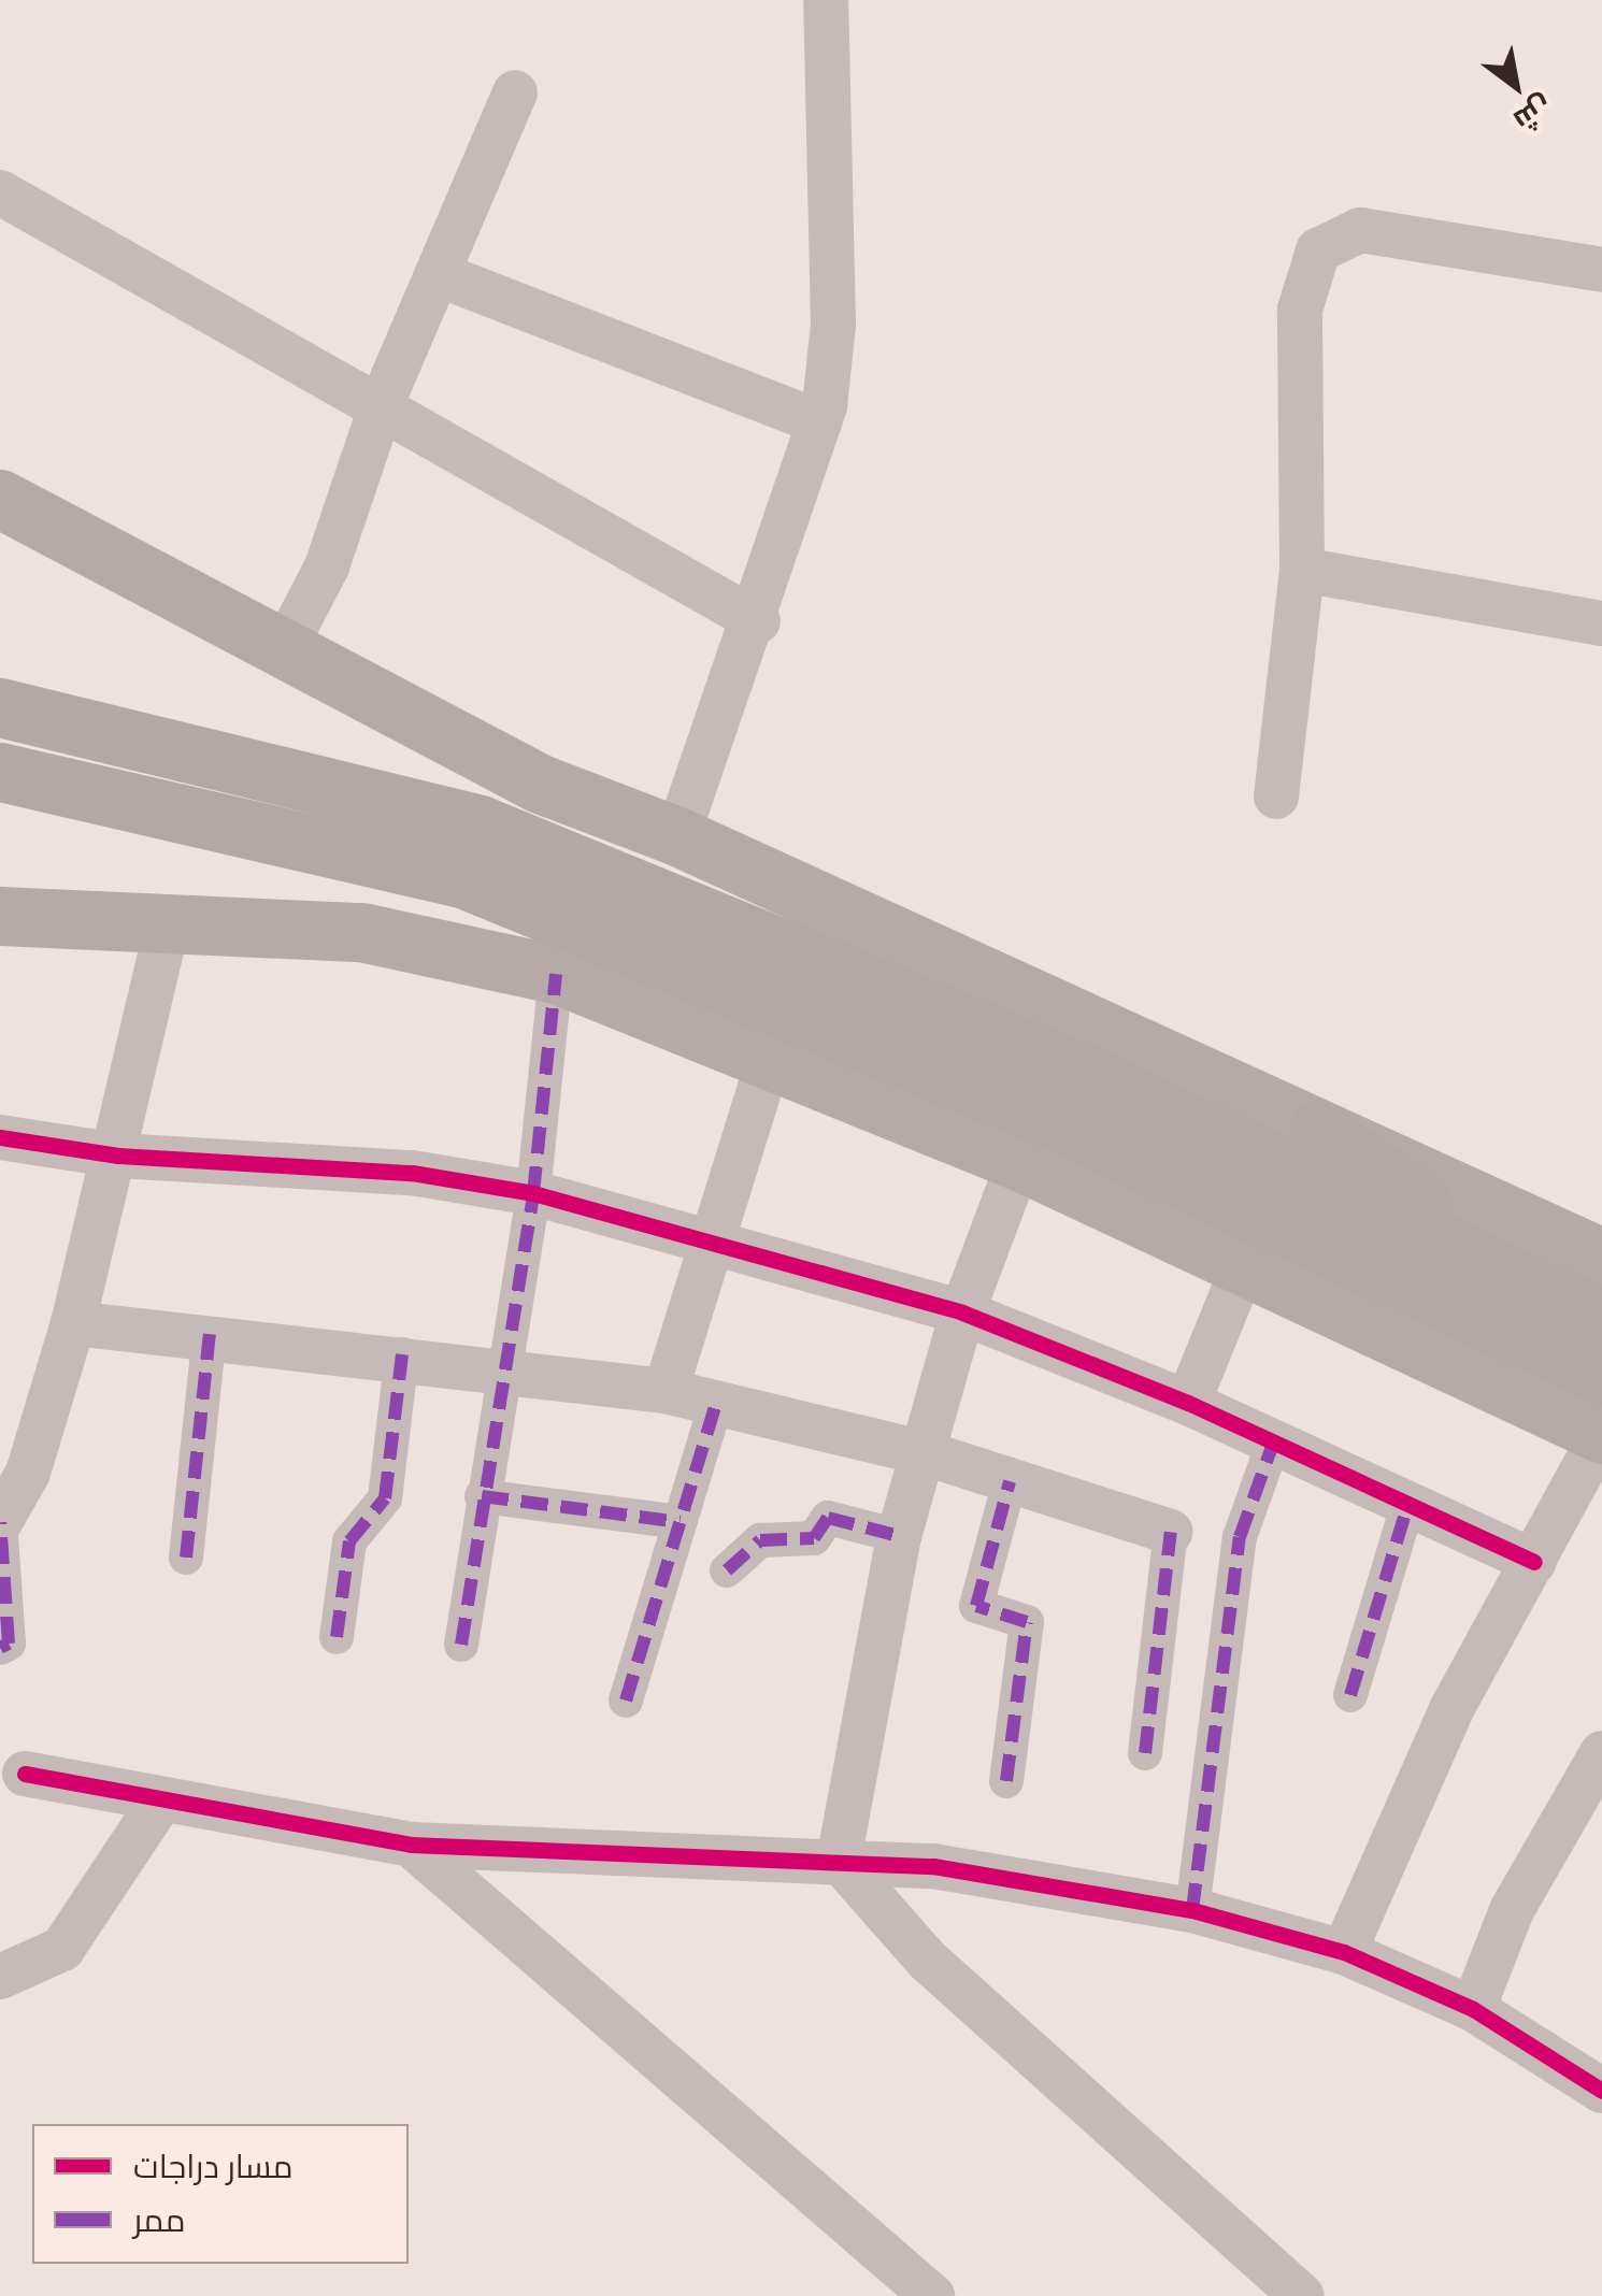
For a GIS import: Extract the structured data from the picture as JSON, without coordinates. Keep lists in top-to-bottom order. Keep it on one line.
{"legend":["مسار دراجات","ممر"],"north":"bottom right"}
